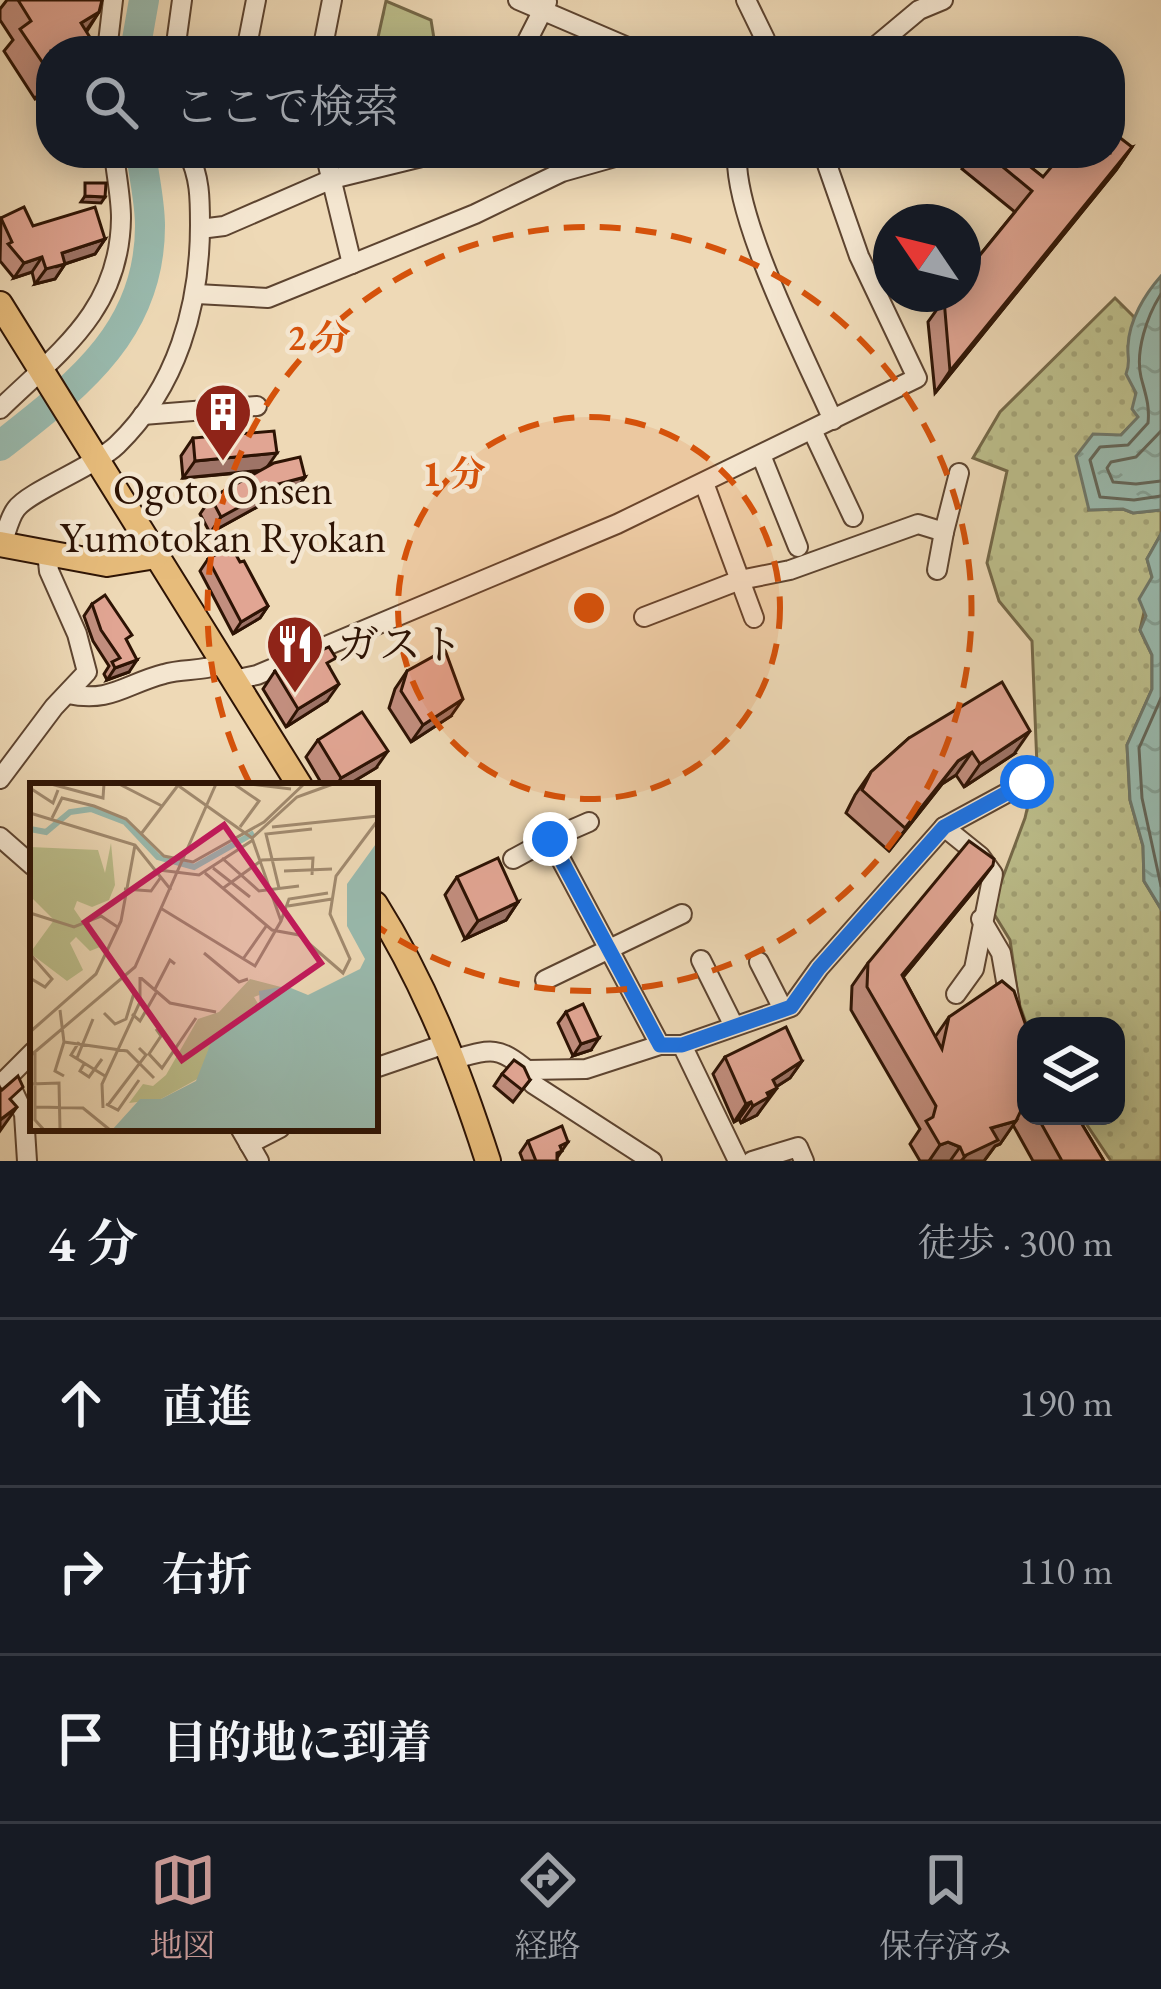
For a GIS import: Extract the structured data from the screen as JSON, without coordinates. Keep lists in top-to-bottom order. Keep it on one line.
{"places":{"building":["Ogoto Onsen Yumotokan Ryokan"],"restaurant":["ガスト"]},"north":"top left","page":{"search":"ここで検索","heading":["4 分","徒歩 · 300 m"],"list":[["直進","190 m"],["右折","110 m"],"目的地に到着"],"nav":["地図","経路","保存済み"]},"rings":["2 分","1 分"]}
